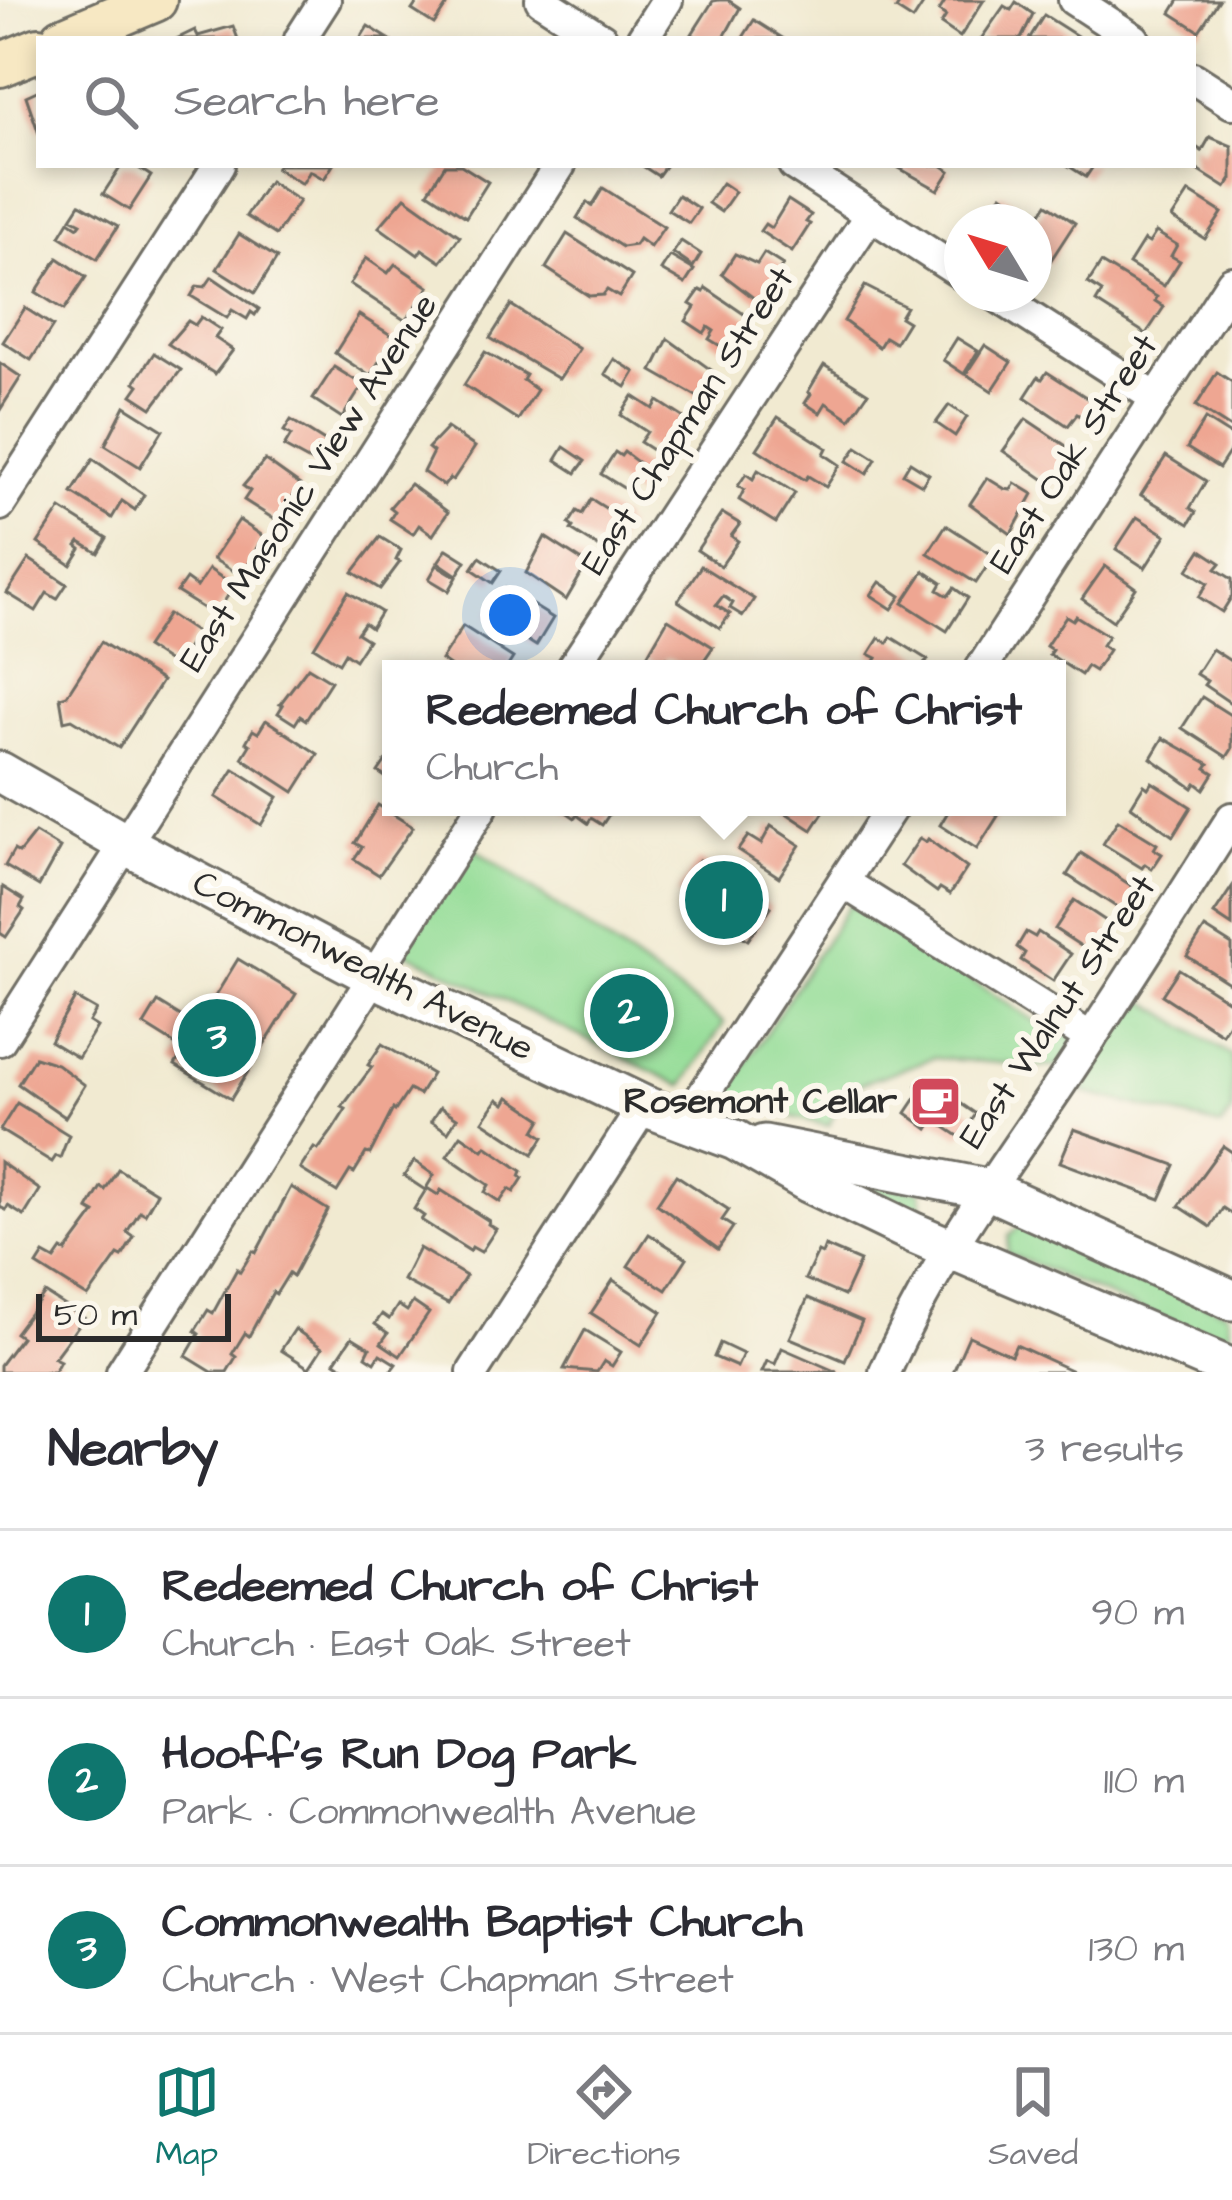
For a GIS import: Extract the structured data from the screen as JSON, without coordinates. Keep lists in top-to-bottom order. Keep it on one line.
{"streets":{"street":["East Chapman Street","East Oak Street","East Masonic View Avenue","Commonwealth Avenue","East Walnut Street"]},"crossings":[["East Masonic View Avenue","Commonwealth Avenue"],["Commonwealth Avenue","East Walnut Street"]],"places":{"cafe":["Rosemont Cellar"]},"scale_bar":"50 m","north":"top left","page":{"search":"Search here","popup":["Redeemed Church of Christ","Church"],"pins":["1","2","3"],"scale":"50 m","heading":["Nearby","3 results"],"list":[{"mark":"1","name":"Redeemed Church of Christ","note":"Church · East Oak Street","value":"90 m"},{"mark":"2","name":"Hooff's Run Dog Park","note":"Park · Commonwealth Avenue","value":"110 m"},{"mark":"3","name":"Commonwealth Baptist Church","note":"Church · West Chapman Street","value":"130 m"}],"nav":["Map","Directions","Saved"]}}
